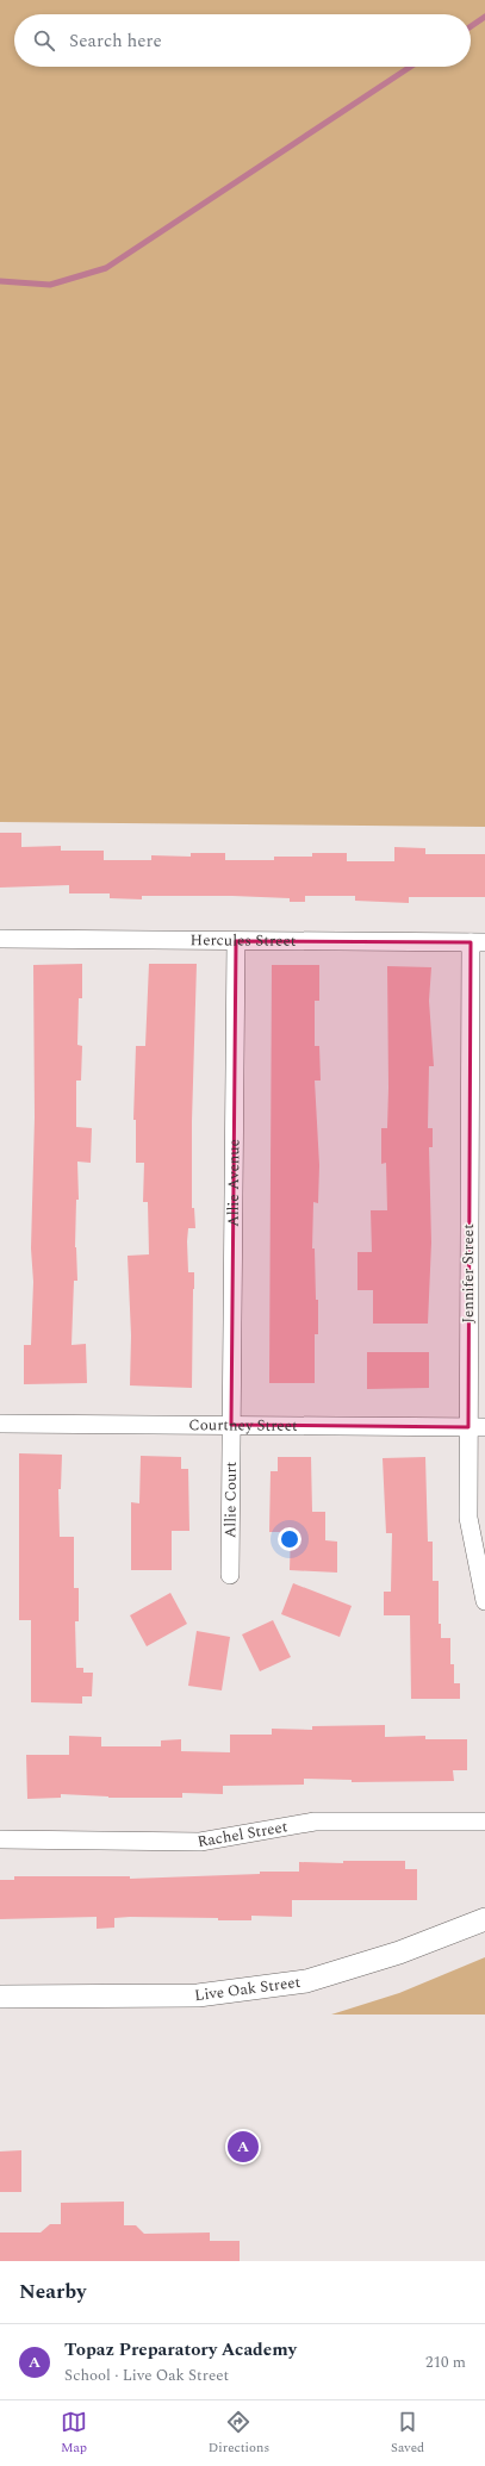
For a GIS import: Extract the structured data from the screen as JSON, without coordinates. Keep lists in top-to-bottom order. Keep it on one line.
{"streets":{"street":["Hercules Street","Allie Avenue","Jennifer Street","Courtney Street","Allie Court","Rachel Street","Live Oak Street"]},"crossings":[["Hercules Street","Allie Avenue"],["Hercules Street","Jennifer Street"],["Allie Avenue","Courtney Street"],["Allie Avenue","Allie Court"],["Jennifer Street","Courtney Street"],["Courtney Street","Allie Court"]],"page":{"search":"Search here","pins":"A","heading":"Nearby","list":[{"mark":"A","name":"Topaz Preparatory Academy","note":"School · Live Oak Street","value":"210 m"}],"nav":["Map","Directions","Saved"]}}
